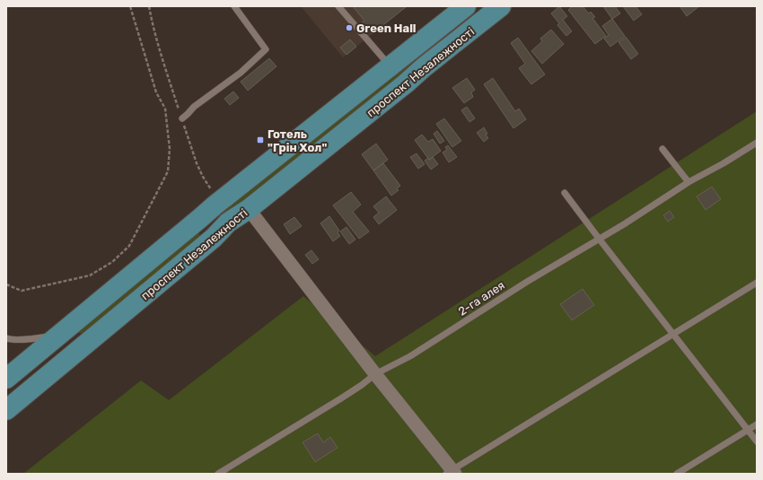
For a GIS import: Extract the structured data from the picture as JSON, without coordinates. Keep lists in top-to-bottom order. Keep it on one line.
{"streets":{"main road":["проспект Незалежності"],"lane":["2-га алея"]},"places":{"other":["Green Hall"],"transit":["Готель \"Грін Хол\""]}}
